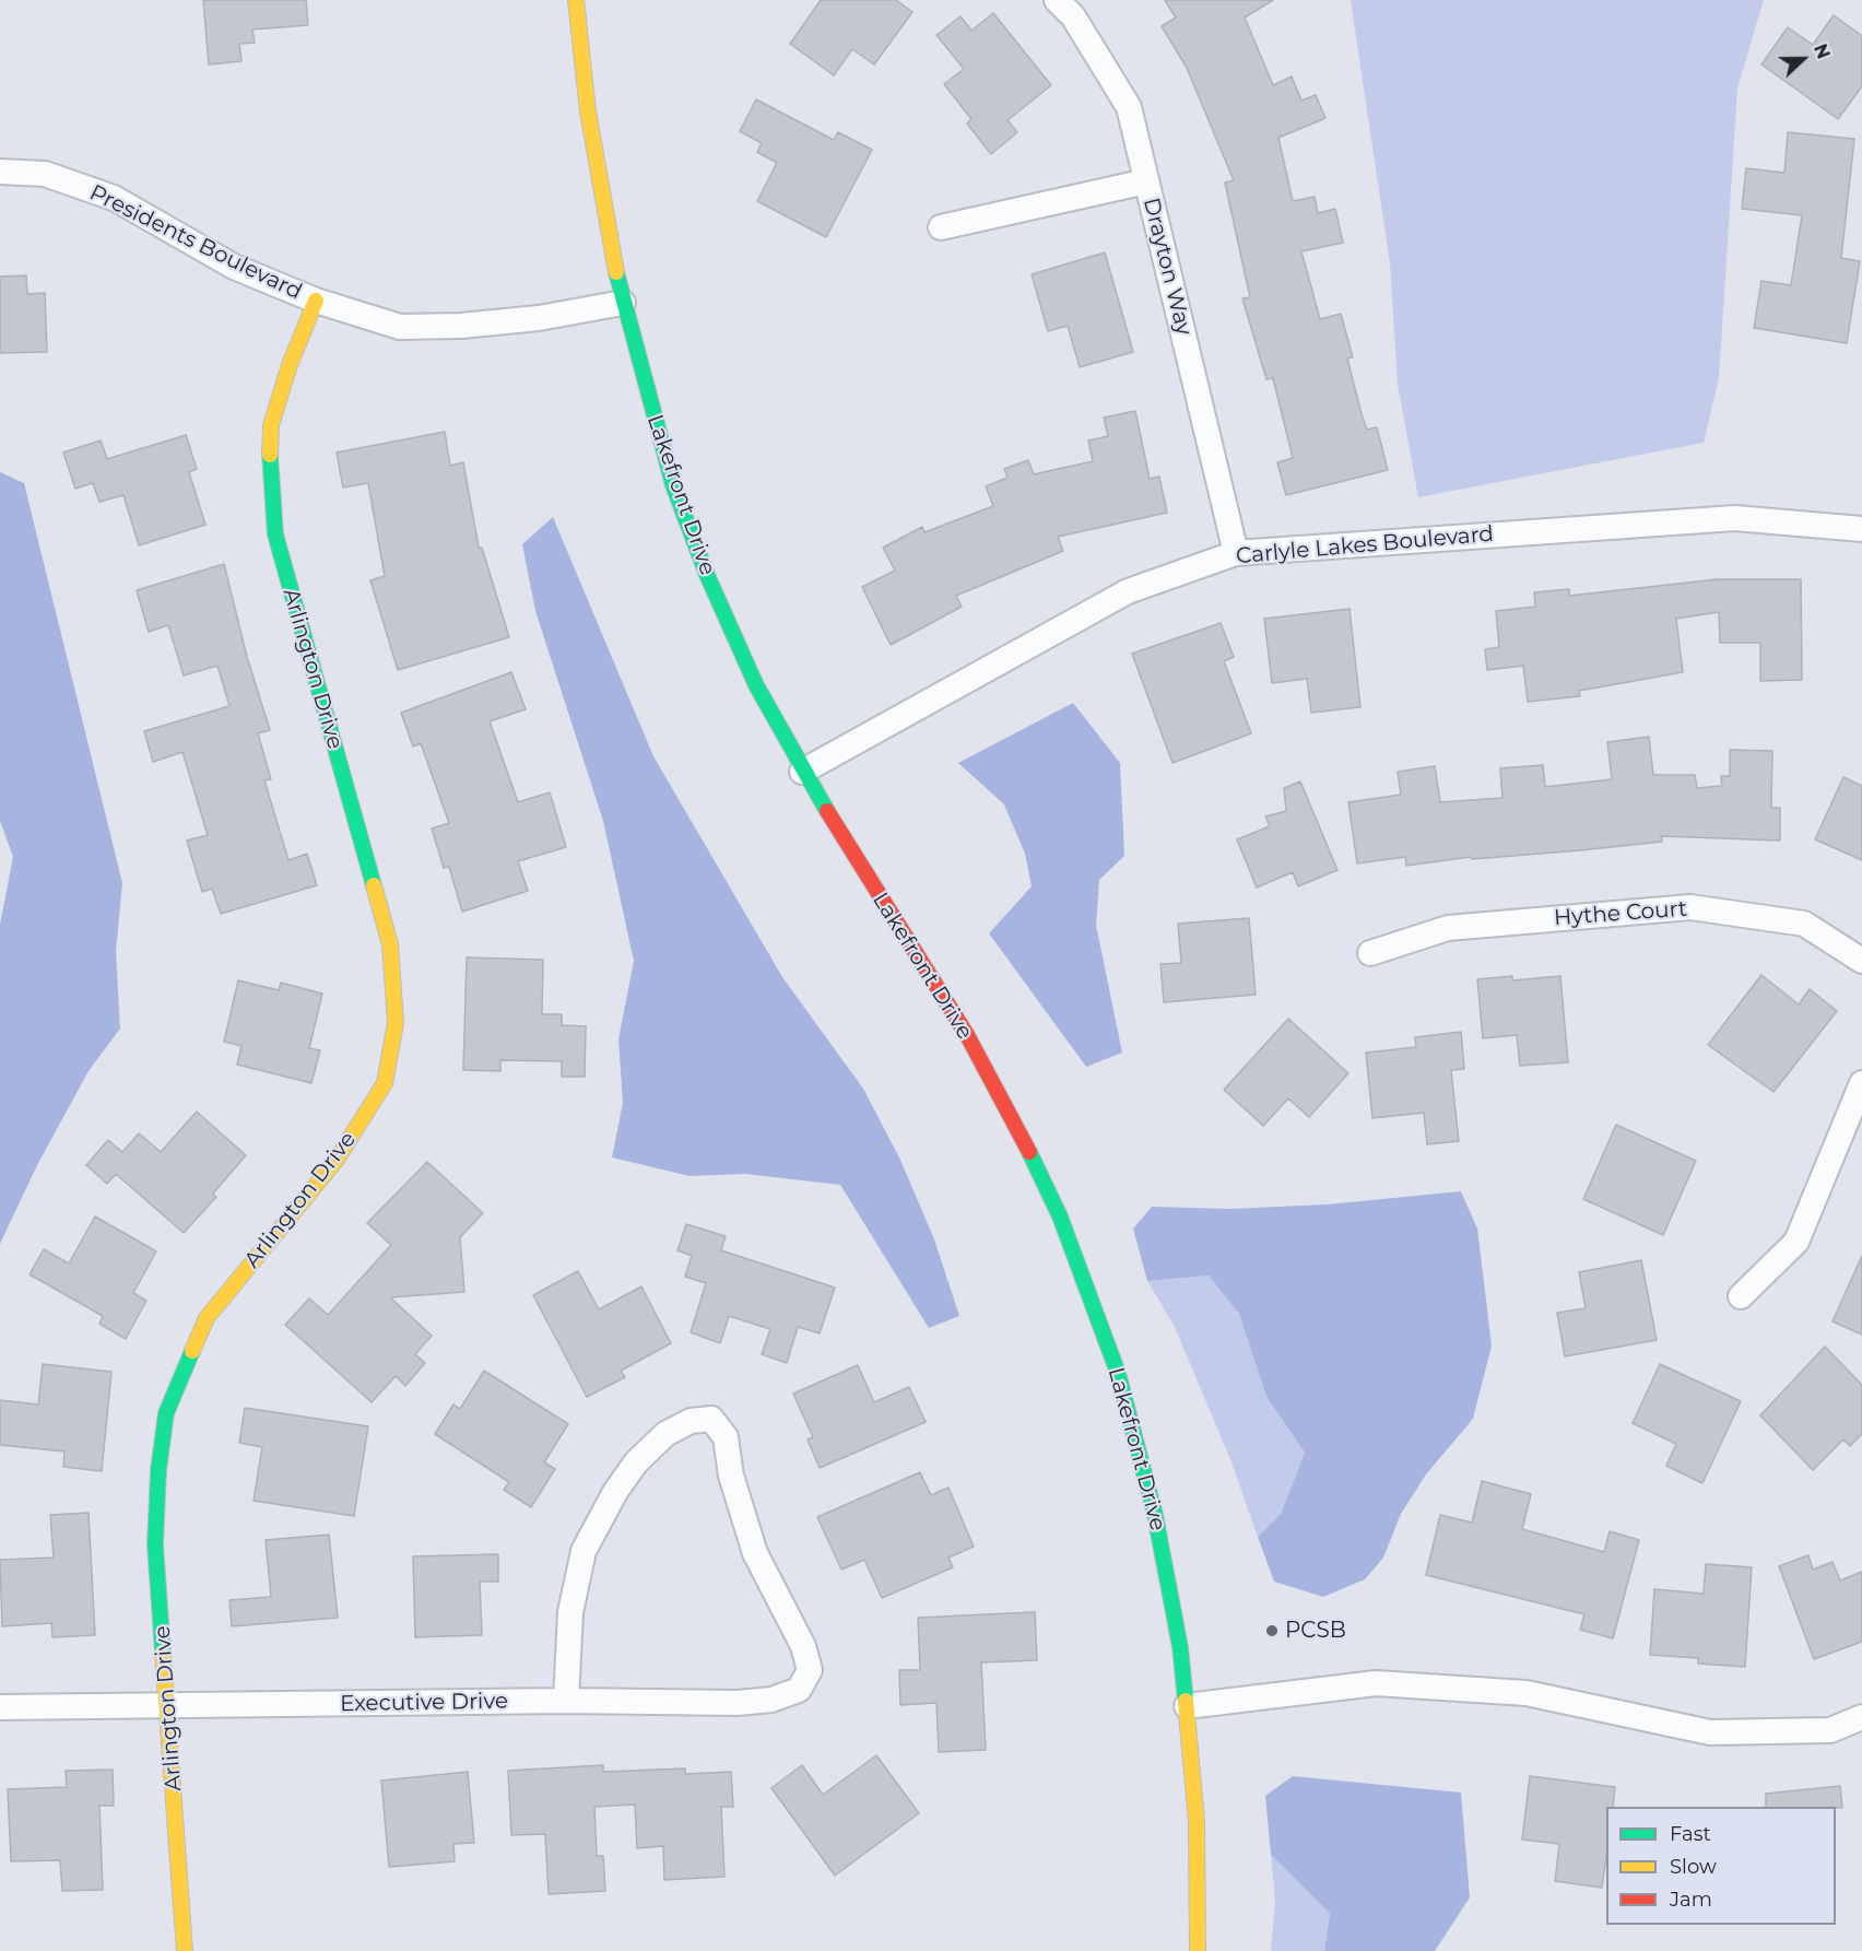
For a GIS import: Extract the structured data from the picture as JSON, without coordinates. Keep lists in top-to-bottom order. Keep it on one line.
{"streets":{"street":["Presidents Boulevard","Drayton Way","Lakefront Drive","Carlyle Lakes Boulevard","Arlington Drive","Hythe Court","Executive Drive"]},"crossings":[["Presidents Boulevard","Lakefront Drive"],["Presidents Boulevard","Arlington Drive"],["Drayton Way","Carlyle Lakes Boulevard"],["Lakefront Drive","Carlyle Lakes Boulevard"],["Arlington Drive","Executive Drive"]],"places":["PCSB"],"legend":["Fast","Slow","Jam"],"north":"right"}
